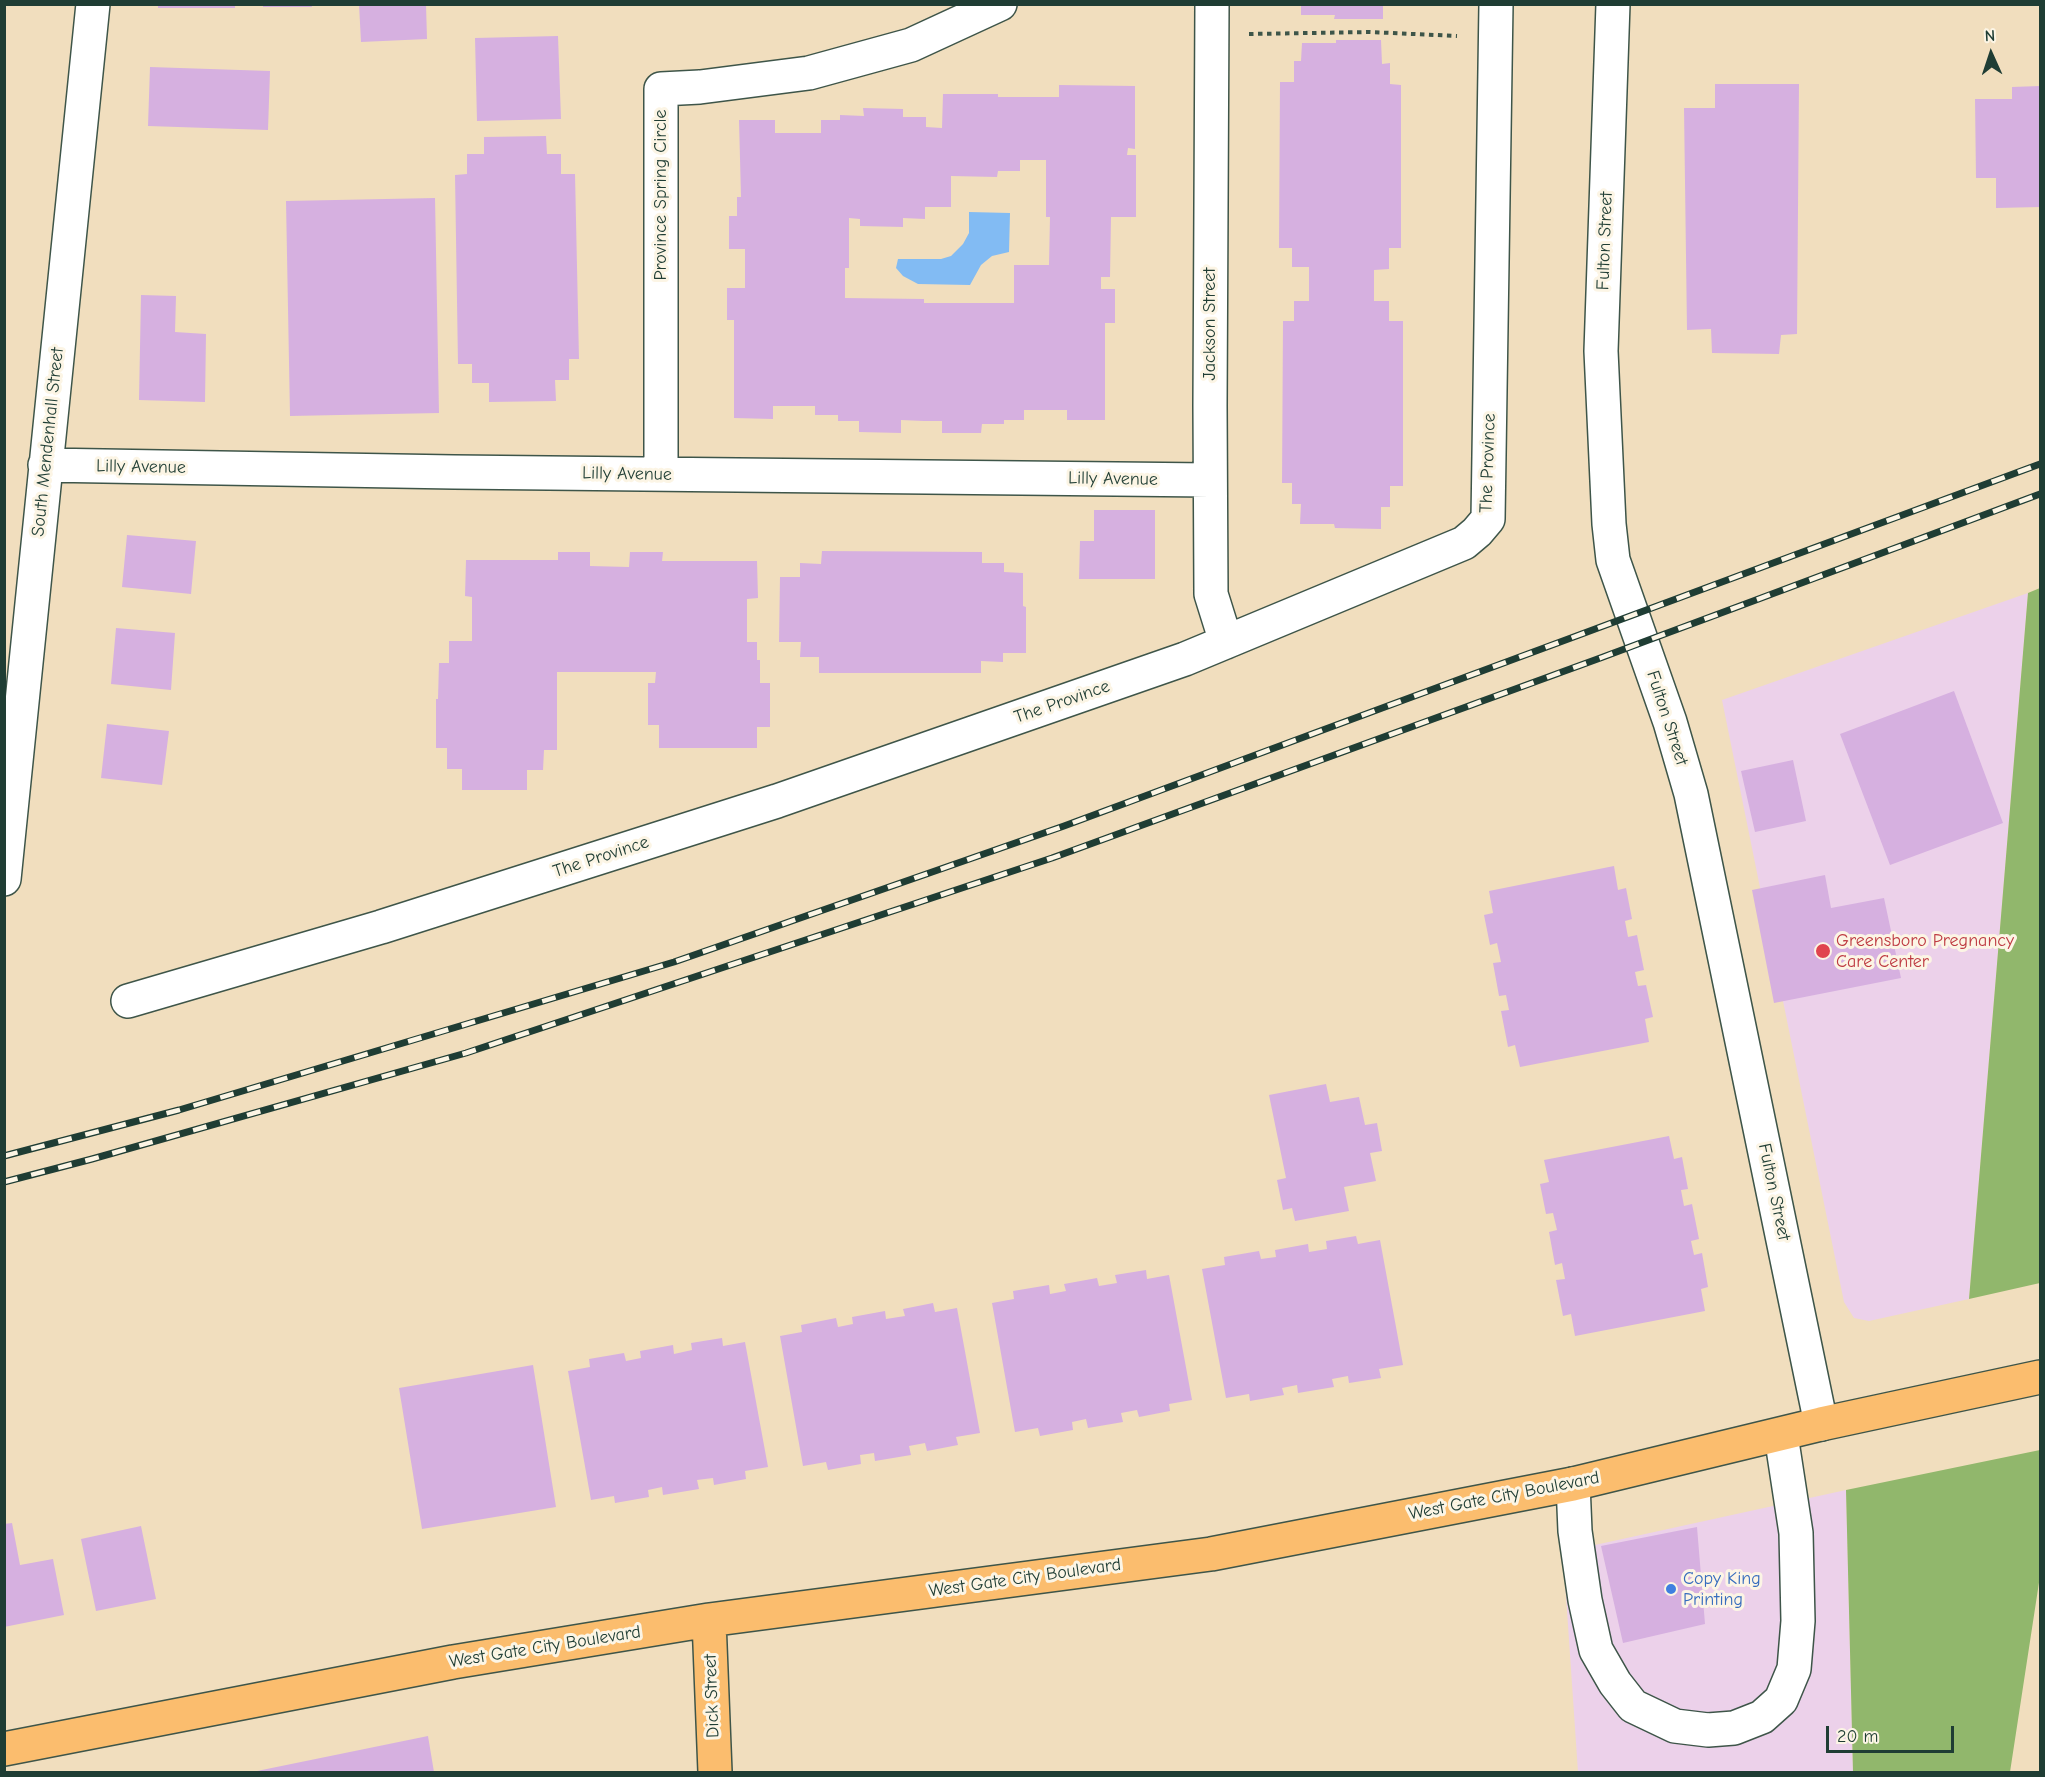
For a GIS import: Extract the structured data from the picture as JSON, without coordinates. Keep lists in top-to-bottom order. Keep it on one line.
{"streets":{"main road":["West Gate City Boulevard","Dick Street"],"street":["Province Spring Circle","Fulton Street","Jackson Street","South Mendenhall Street","The Province","Lilly Avenue"]},"crossings":[["Province Spring Circle","Lilly Avenue"],["Fulton Street","West Gate City Boulevard"],["Jackson Street","The Province"],["Jackson Street","Lilly Avenue"],["South Mendenhall Street","Lilly Avenue"],["West Gate City Boulevard","Dick Street"]],"places":["Greensboro Pregnancy Care Center","Copy King Printing"],"scale_bar":"20 m","north":"top"}
